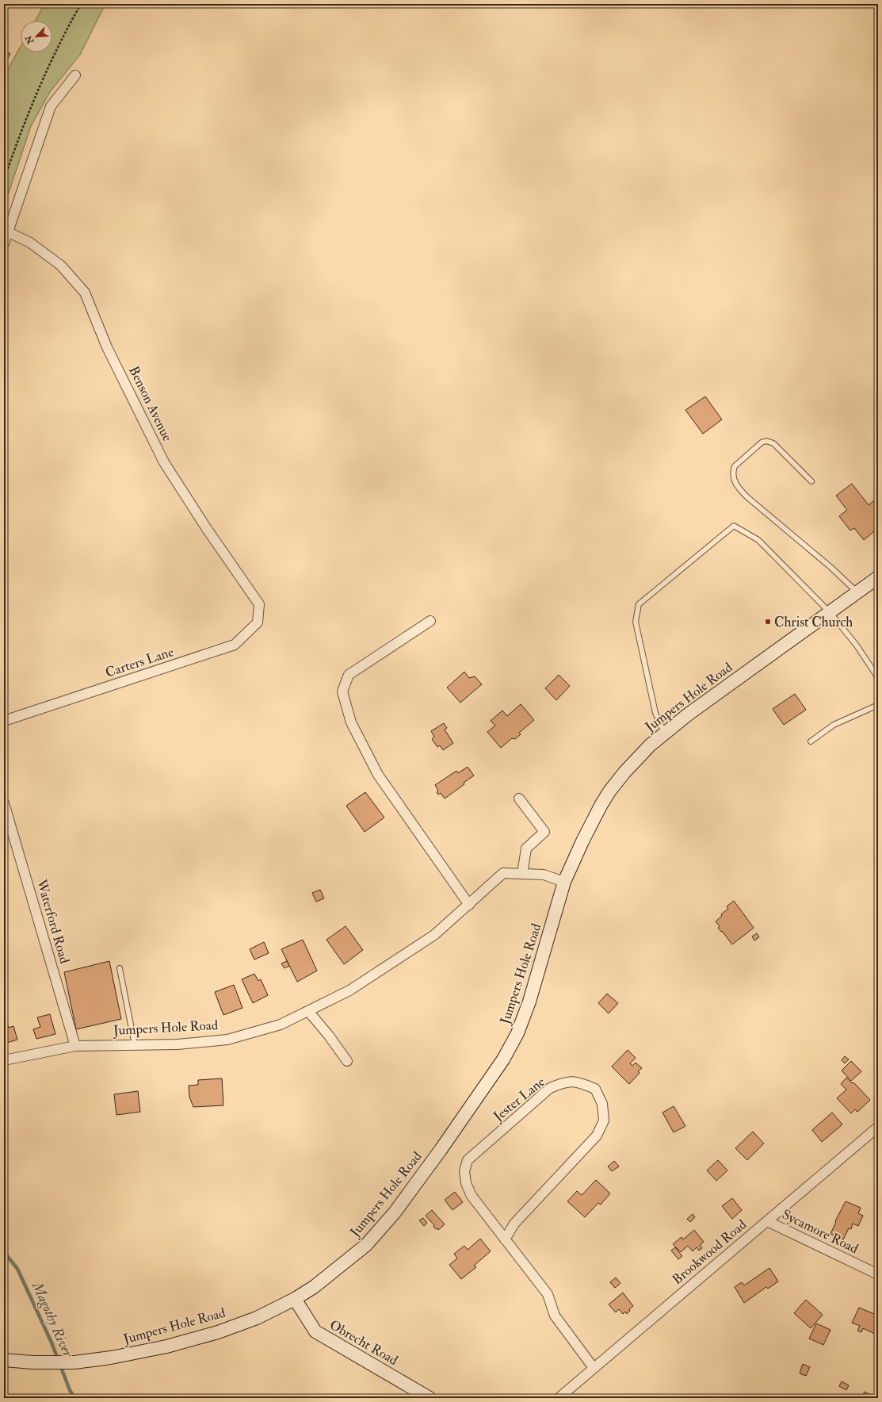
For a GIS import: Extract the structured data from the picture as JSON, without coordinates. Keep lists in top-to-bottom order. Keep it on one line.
{"streets":{"main road":["Jumpers Hole Road","Obrecht Road"],"street":["Benson Avenue","Carters Lane","Waterford Road","Jester Lane","Sycamore Road","Brookwood Road"]},"crossings":[["Benson Avenue","Carters Lane"],["Jumpers Hole Road","Waterford Road"],["Jumpers Hole Road","Obrecht Road"],["Jester Lane","Brookwood Road"],["Sycamore Road","Brookwood Road"]],"water":["Magothy River"],"places":["Christ Church"],"north":"bottom left"}
